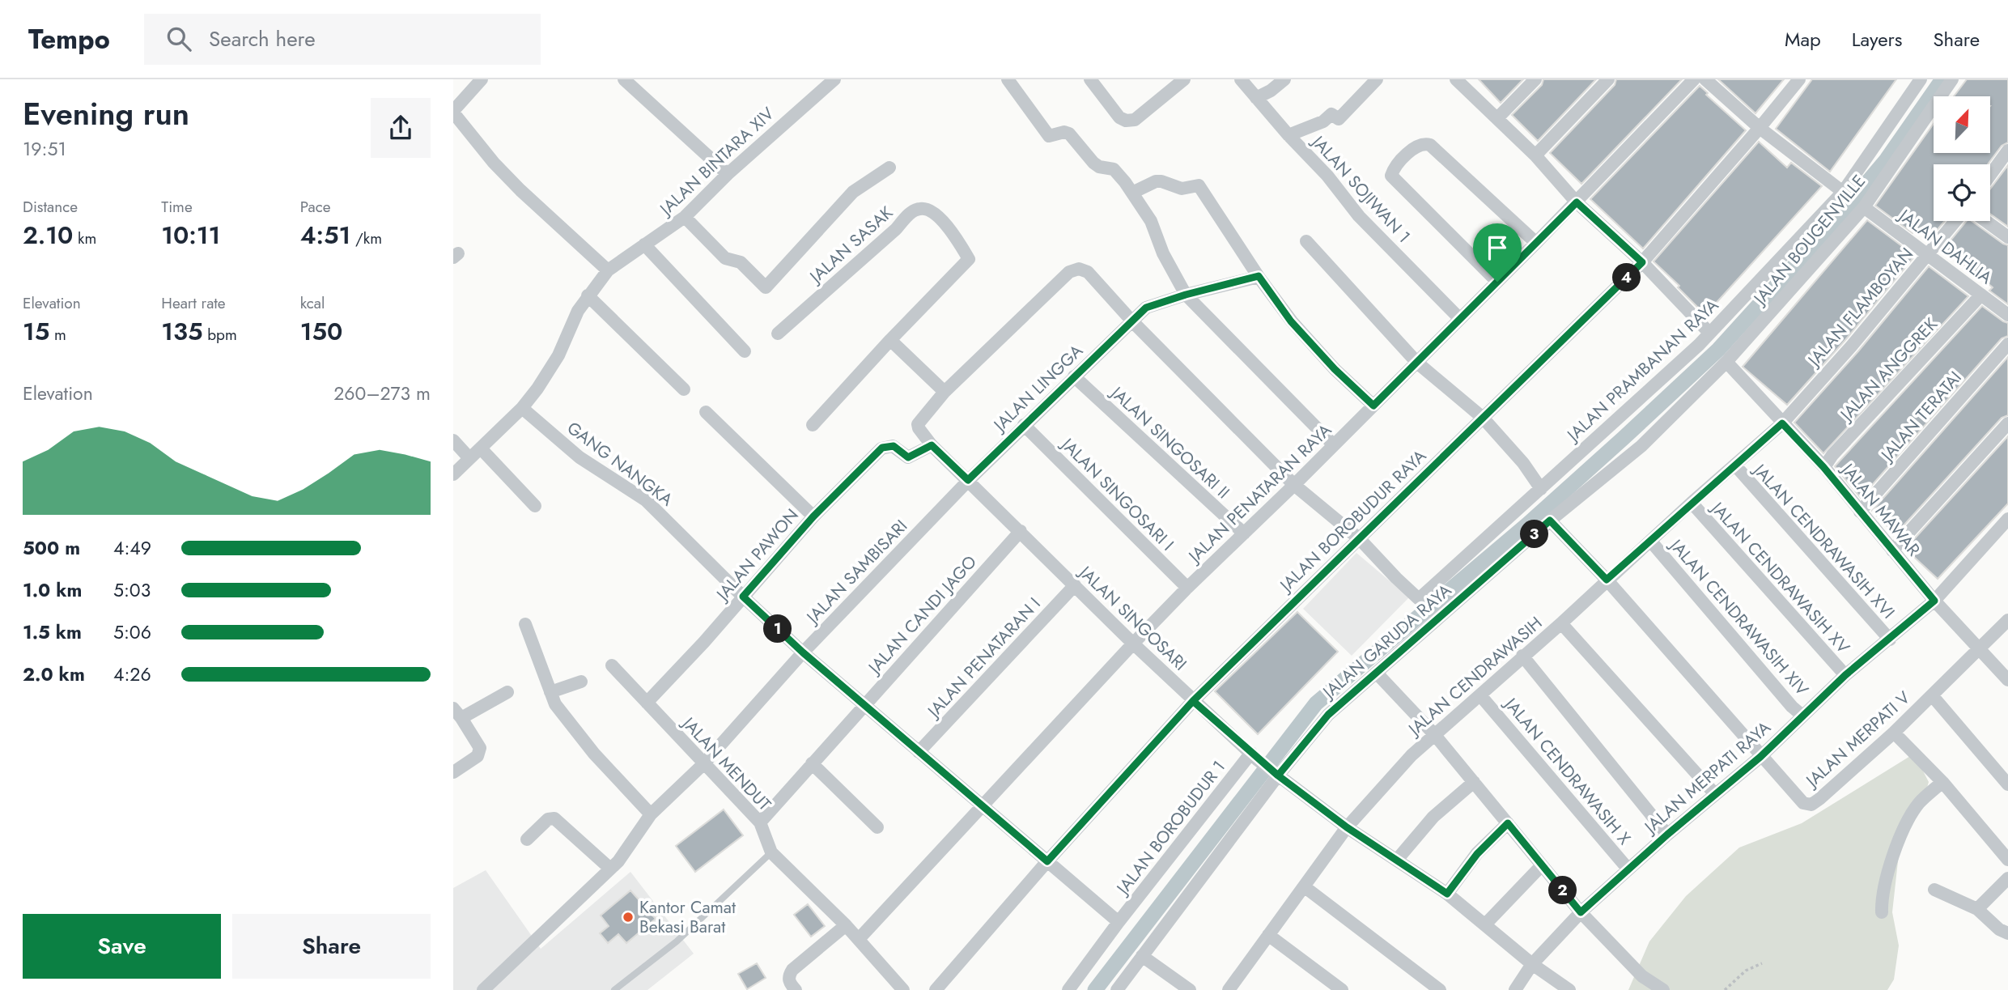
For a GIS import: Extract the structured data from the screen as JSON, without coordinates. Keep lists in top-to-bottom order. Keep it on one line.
{"streets":{"street":["JALAN BINTARA XIV","JALAN SOJIWAN 1","JALAN BOUGENVILLE","JALAN SASAK","JALAN DAHLIA","JALAN FLAMBOYAN","JALAN ANGGREK","JALAN PRAMBANAN RAYA","JALAN LINGGA","JALAN TERATAI","JALAN SINGOSARI II","GANG NANGKA","JALAN PENATARAN RAYA","JALAN SINGOSARI I","JALAN MAWAR","JALAN BOROBUDUR RAYA","JALAN CENDRAWASIH XVI","JALAN PAWON","JALAN SAMBISARI","JALAN CENDRAWASIH XV","JALAN CANDI JAGO","JALAN CENDRAWASIH XIV","JALAN SINGOSARI","JALAN GARUDA RAYA","JALAN PENATARAN I","JALAN CENDRAWASIH","JALAN MERPATI V","JALAN MENDUT","JALAN CENDRAWASIH X","JALAN MERPATI RAYA","JALAN BOROBUDUR 1"]},"crossings":[["JALAN BINTARA XIV","GANG NANGKA"],["JALAN SOJIWAN 1","JALAN PENATARAN RAYA"],["JALAN BOUGENVILLE","JALAN DAHLIA"],["JALAN BOUGENVILLE","JALAN MAWAR"],["JALAN BOUGENVILLE","JALAN GARUDA RAYA"],["JALAN DAHLIA","JALAN FLAMBOYAN"],["JALAN DAHLIA","JALAN ANGGREK"],["JALAN FLAMBOYAN","JALAN MAWAR"],["JALAN FLAMBOYAN","JALAN CENDRAWASIH"],["JALAN ANGGREK","JALAN MAWAR"],["JALAN PRAMBANAN RAYA","JALAN BOROBUDUR RAYA"],["JALAN LINGGA","JALAN SINGOSARI II"],["JALAN LINGGA","JALAN SINGOSARI I"],["JALAN LINGGA","JALAN SAMBISARI"],["JALAN LINGGA","JALAN SINGOSARI"],["JALAN TERATAI","JALAN MAWAR"],["JALAN SINGOSARI II","JALAN PENATARAN RAYA"],["GANG NANGKA","JALAN PENATARAN RAYA"],["GANG NANGKA","JALAN BOROBUDUR RAYA"],["GANG NANGKA","JALAN PAWON"],["GANG NANGKA","JALAN SAMBISARI"],["GANG NANGKA","JALAN CANDI JAGO"],["GANG NANGKA","JALAN PENATARAN I"],["GANG NANGKA","JALAN BOROBUDUR 1"],["JALAN PENATARAN RAYA","JALAN SINGOSARI I"],["JALAN PENATARAN RAYA","JALAN SINGOSARI"],["JALAN PENATARAN RAYA","JALAN MENDUT"],["JALAN MAWAR","JALAN GARUDA RAYA"],["JALAN MAWAR","JALAN CENDRAWASIH"],["JALAN MAWAR","JALAN MERPATI V"],["JALAN MAWAR","JALAN MERPATI RAYA"],["JALAN BOROBUDUR RAYA","JALAN SINGOSARI"],["JALAN CENDRAWASIH XVI","JALAN CENDRAWASIH"],["JALAN CENDRAWASIH XVI","JALAN MERPATI RAYA"],["JALAN PAWON","JALAN MENDUT"],["JALAN SAMBISARI","JALAN SINGOSARI"],["JALAN SAMBISARI","JALAN MENDUT"],["JALAN CENDRAWASIH XV","JALAN CENDRAWASIH"],["JALAN CENDRAWASIH XV","JALAN MERPATI RAYA"],["JALAN CANDI JAGO","JALAN SINGOSARI"],["JALAN CANDI JAGO","JALAN MENDUT"],["JALAN CENDRAWASIH XIV","JALAN CENDRAWASIH"],["JALAN CENDRAWASIH XIV","JALAN MERPATI RAYA"],["JALAN SINGOSARI","JALAN GARUDA RAYA"],["JALAN SINGOSARI","JALAN PENATARAN I"],["JALAN SINGOSARI","JALAN CENDRAWASIH"],["JALAN SINGOSARI","JALAN MERPATI RAYA"],["JALAN SINGOSARI","JALAN BOROBUDUR 1"],["JALAN CENDRAWASIH","JALAN CENDRAWASIH X"],["JALAN MERPATI V","JALAN MERPATI RAYA"],["JALAN CENDRAWASIH X","JALAN MERPATI RAYA"]],"places":["Kantor Camat Bekasi Barat"],"north":"top right","page":{"header":"Tempo","search":"Search here","nav":["Map","Layers","Share"],"heading":["Evening run","19:51"],"stats":[["Distance","2.10 km"],["Time","10:11"],["Pace","4:51 /km"],["Elevation","15 m"],["Heart rate","135 bpm"],["kcal","150"]],"pins":["4","3","1","2"],"chart":["Elevation","260–273 m"],"list":[{"name":"500 m","note":"4:49"},{"name":"1.0 km","note":"5:03"},{"name":"1.5 km","note":"5:06"},{"name":"2.0 km","note":"4:26"}],"buttons":["Save","Share"]}}
